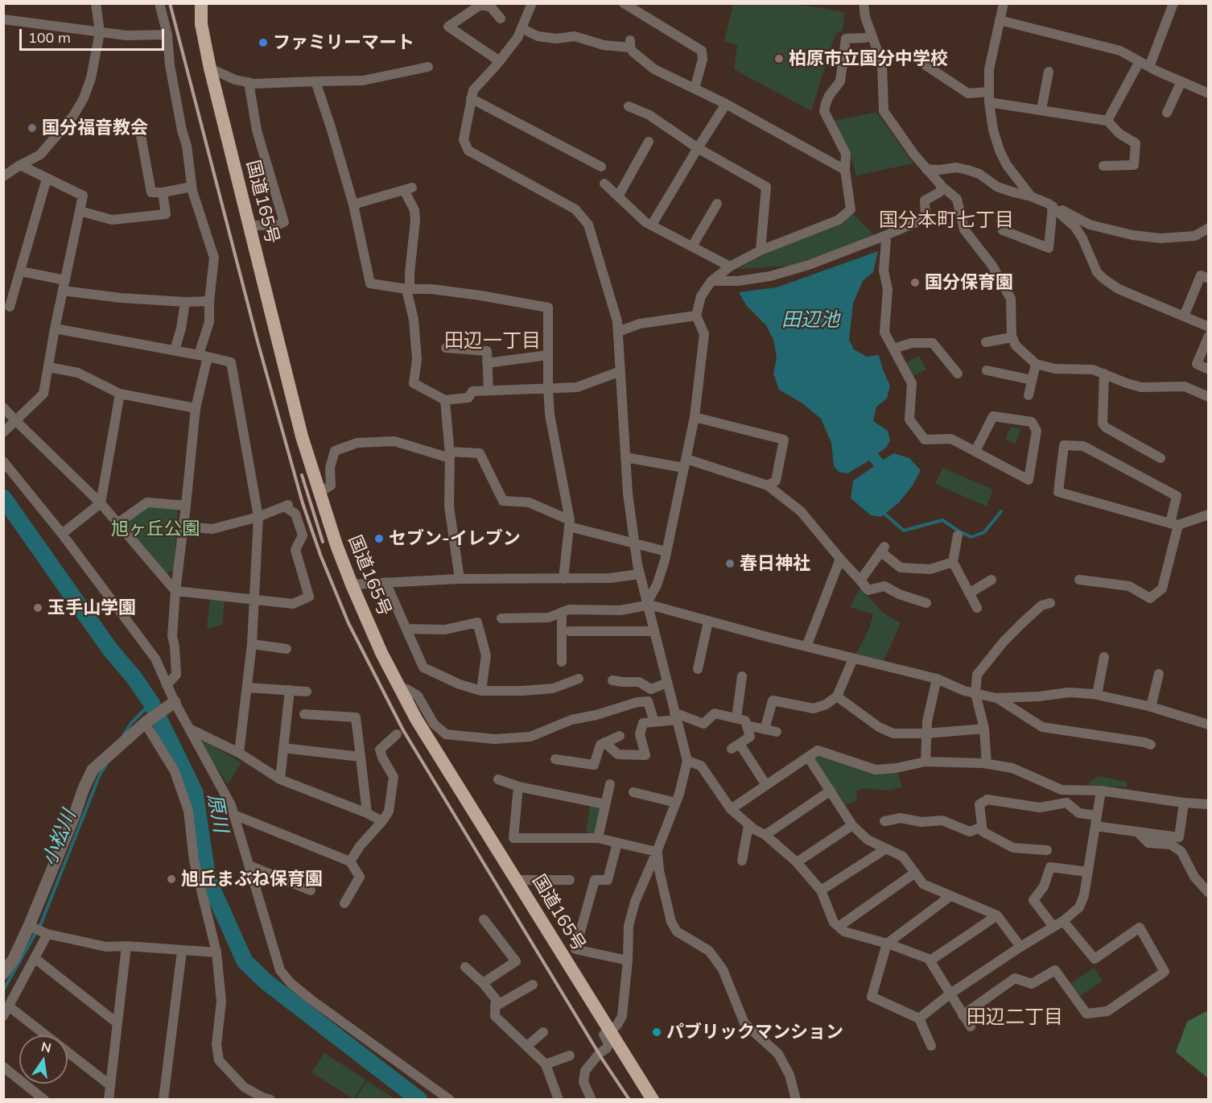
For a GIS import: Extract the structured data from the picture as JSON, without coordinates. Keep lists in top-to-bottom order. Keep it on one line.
{"streets":{"highway":["国道165号"]},"districts":["国分本町七丁目","田辺一丁目","田辺二丁目"],"water":["田辺池","原川","小松川"],"parks":["旭ヶ丘公園"],"places":["ファミリーマート","柏原市立国分中学校","国分福音教会","国分保育園","セブン-イレブン","春日神社","玉手山学園","旭丘まぶね保育園","パブリックマンション"],"scale_bar":"100 m","north":"top"}
